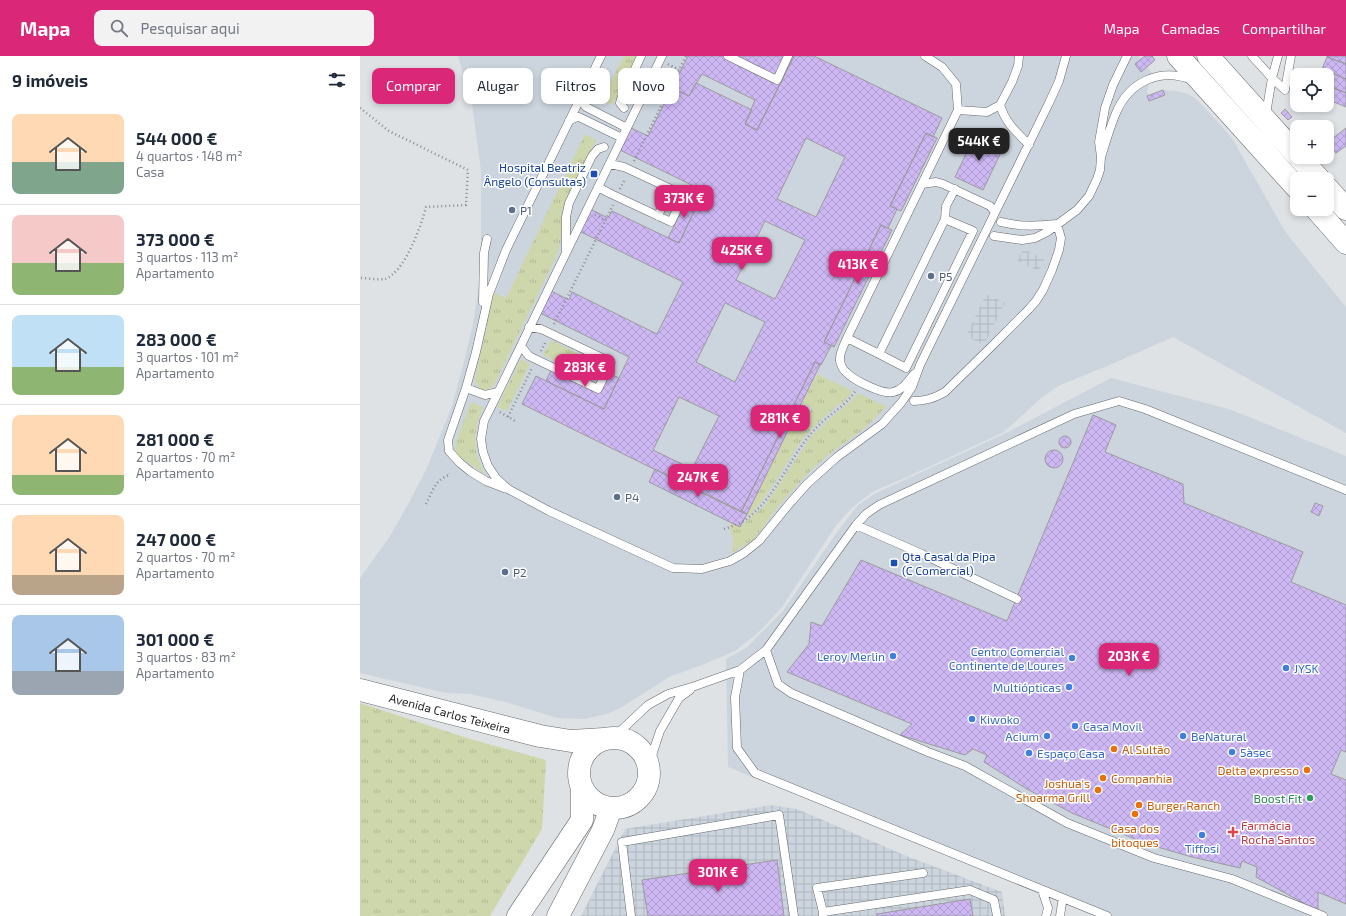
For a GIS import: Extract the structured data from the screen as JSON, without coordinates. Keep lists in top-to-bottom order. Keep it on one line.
{"streets":{"main road":["Avenida Carlos Teixeira"]},"places":{"transit":["Hospital Beatriz Ângelo (Consultas)","Qta Casal da Pipa (C Comercial)"],"other":["P1","P5","P4","P2","Leroy Merlin","Centro Comercial Continente de Loures","JYSK","Multiópticas","Kiwoko","Casa Movil","Acium","BeNatural","Al Sultão","5àsec","Espaço Casa","Delta expresso","Companhia","Joshua's Shoarma Grill","Boost Fit","Burger Ranch","Casa dos bitoques","Tiffosi"],"health":["Farmácia Rocha Santos"]},"page":{"header":"Mapa","search":"Pesquisar aqui","nav":["Mapa","Camadas","Compartilhar"],"heading":"9 imóveis","map_buttons":["+","−"],"chip":["Comprar","Alugar","Filtros","Novo"],"list":[{"name":"544 000 €","note":"4 quartos · 148 m² · Casa"},{"name":"373 000 €","note":"3 quartos · 113 m² · Apartamento"},{"name":"283 000 €","note":"3 quartos · 101 m² · Apartamento"},{"name":"281 000 €","note":"2 quartos · 70 m² · Apartamento"},{"name":"247 000 €","note":"2 quartos · 70 m² · Apartamento"},{"name":"301 000 €","note":"3 quartos · 83 m² · Apartamento"}],"price":["544K €","373K €","425K €","413K €","283K €","281K €","247K €","203K €","301K €"]}}
